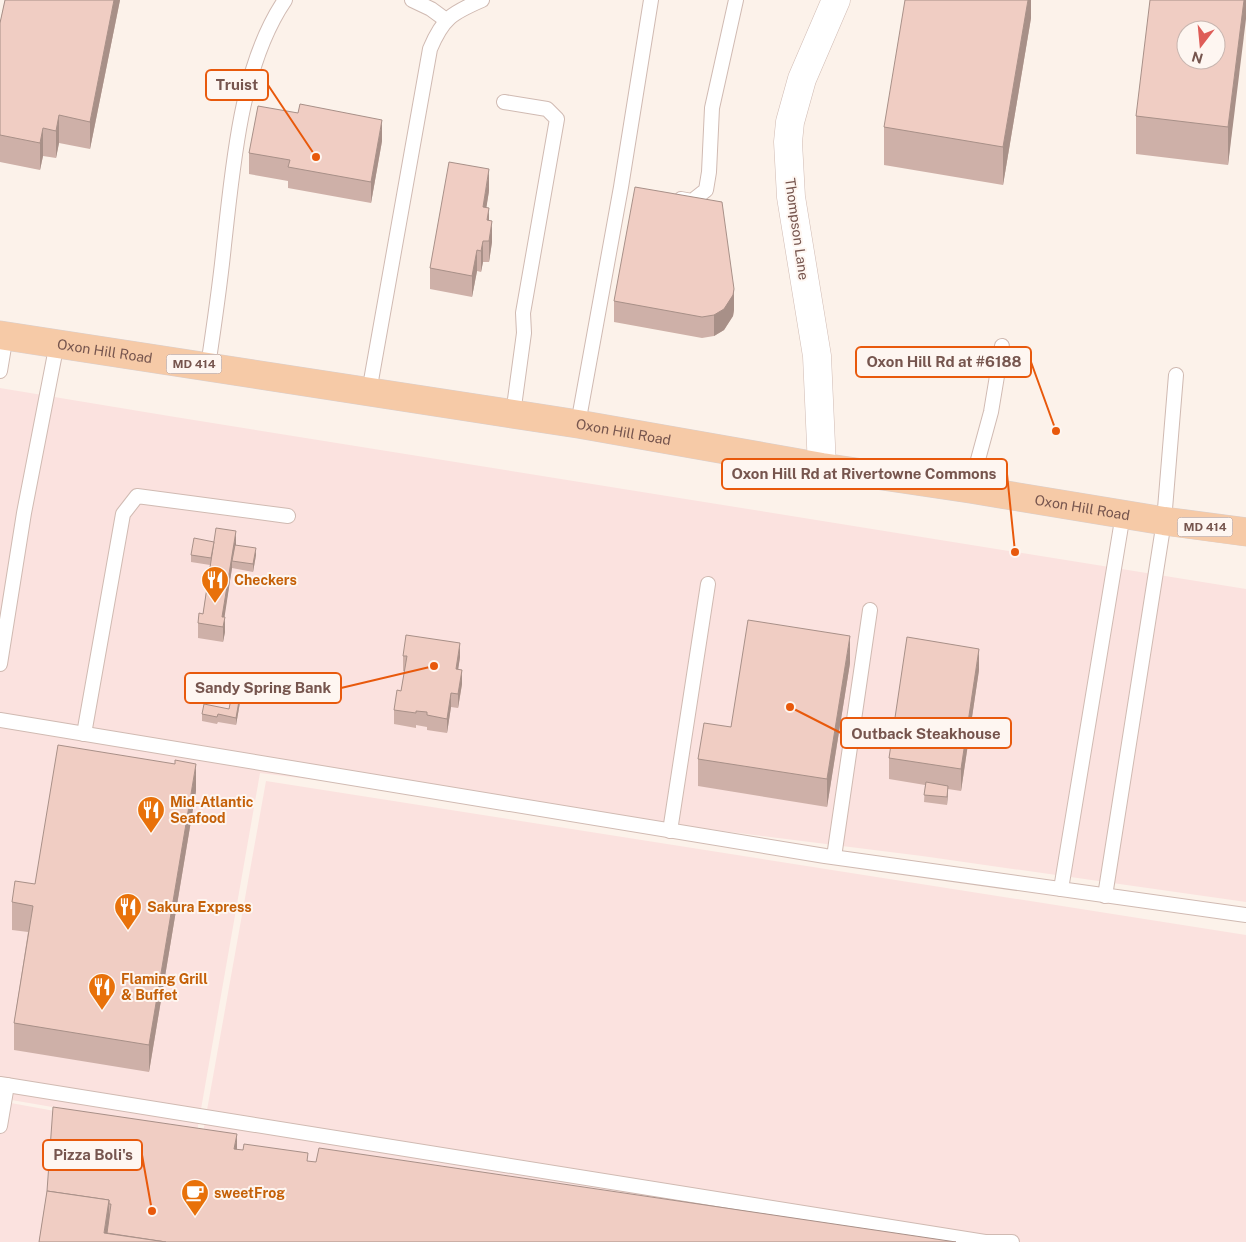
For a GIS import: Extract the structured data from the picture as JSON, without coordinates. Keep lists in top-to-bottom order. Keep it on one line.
{"streets":{"main road":["Oxon Hill Road","MD 414"],"street":["Thompson Lane"]},"crossings":[["Thompson Lane","Oxon Hill Road"]],"places":{"other":["Truist","Oxon Hill Rd at #6188","Oxon Hill Rd at Rivertowne Commons","Sandy Spring Bank","Outback Steakhouse","Pizza Boli's"],"restaurant":["Checkers","Mid-Atlantic Seafood","Sakura Express","Flaming Grill & Buffet"],"cafe":["sweetFrog"]},"north":"bottom"}
